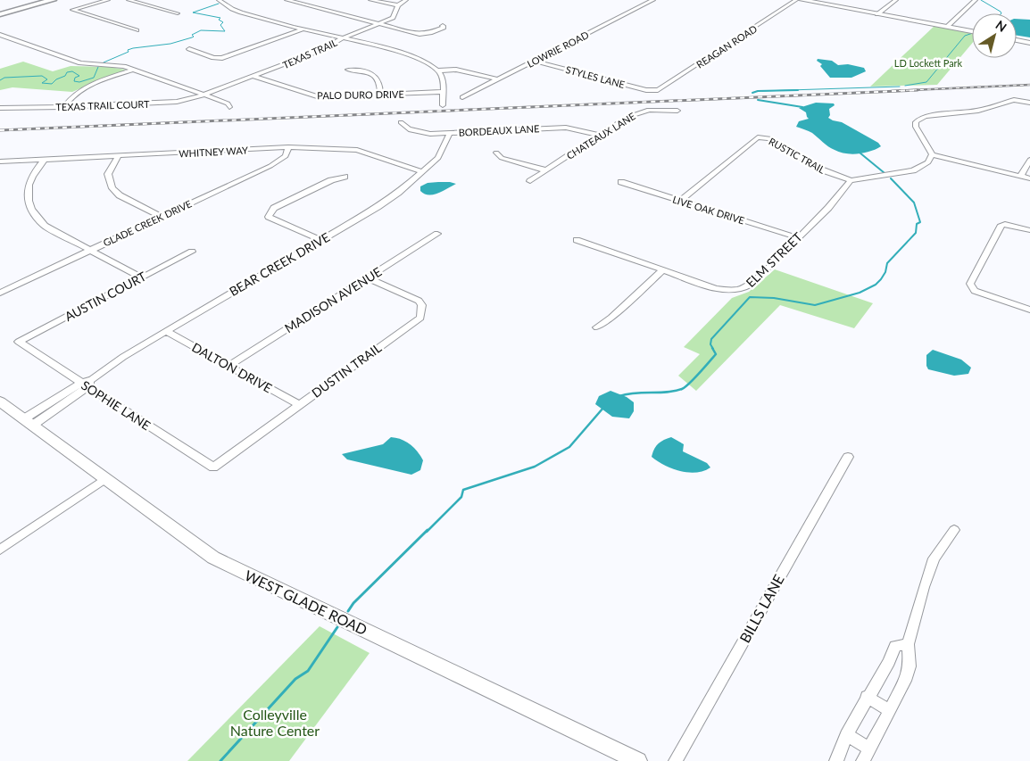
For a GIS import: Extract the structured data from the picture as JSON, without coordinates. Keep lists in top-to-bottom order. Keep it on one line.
{"streets":{"main road":["WEST GLADE ROAD"],"street":["REAGAN ROAD","LOWRIE ROAD","TEXAS TRAIL","STYLES LANE","PALO DURO DRIVE","TEXAS TRAIL COURT","BORDEAUX LANE","CHATEAUX LANE","WHITNEY WAY","RUSTIC TRAIL","LIVE OAK DRIVE","GLADE CREEK DRIVE","ELM STREET","BEAR CREEK DRIVE","AUSTIN COURT","MADISON AVENUE","DALTON DRIVE","DUSTIN TRAIL","SOPHIE LANE","BILLS LANE"]},"crossings":[["REAGAN ROAD","STYLES LANE"],["LOWRIE ROAD","STYLES LANE"],["TEXAS TRAIL","PALO DURO DRIVE"],["TEXAS TRAIL","TEXAS TRAIL COURT"],["BORDEAUX LANE","CHATEAUX LANE"],["BORDEAUX LANE","BEAR CREEK DRIVE"],["WHITNEY WAY","GLADE CREEK DRIVE"],["WHITNEY WAY","BEAR CREEK DRIVE"],["RUSTIC TRAIL","LIVE OAK DRIVE"],["RUSTIC TRAIL","ELM STREET"],["LIVE OAK DRIVE","ELM STREET"],["BEAR CREEK DRIVE","DALTON DRIVE"],["BEAR CREEK DRIVE","SOPHIE LANE"],["BEAR CREEK DRIVE","WEST GLADE ROAD"],["AUSTIN COURT","SOPHIE LANE"],["MADISON AVENUE","DALTON DRIVE"],["MADISON AVENUE","DUSTIN TRAIL"],["DALTON DRIVE","DUSTIN TRAIL"],["DUSTIN TRAIL","SOPHIE LANE"]],"parks":["LD Lockett Park","Colleyville Nature Center"],"north":"top right"}
